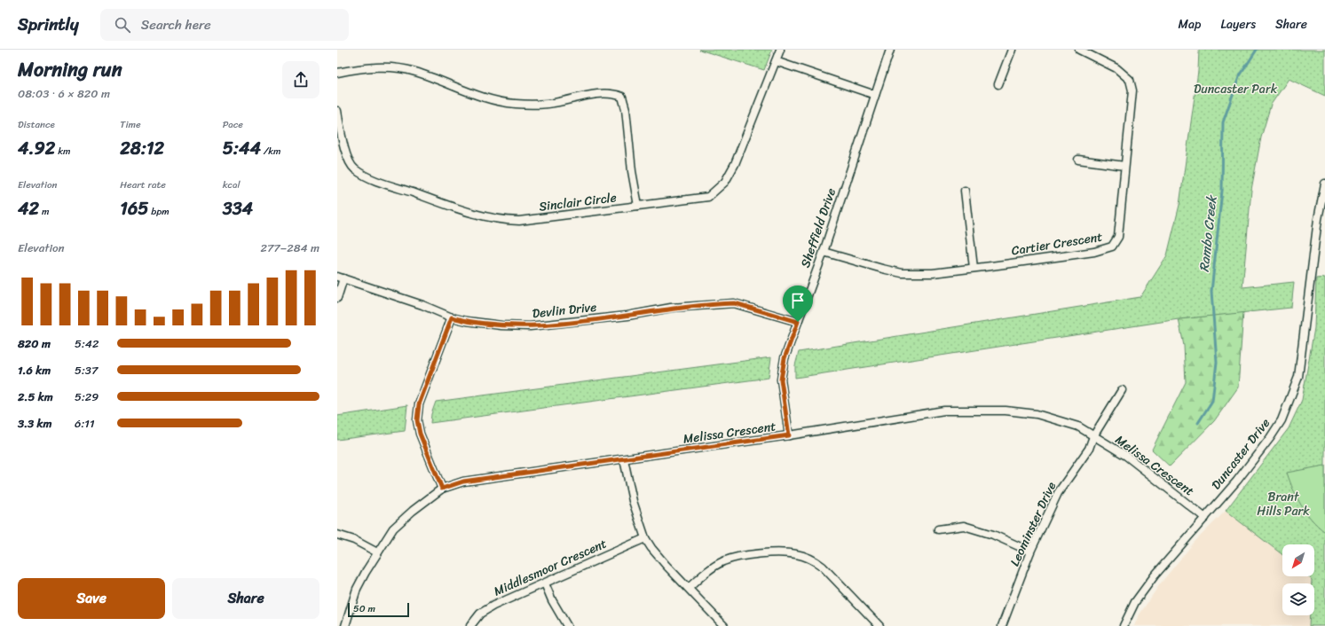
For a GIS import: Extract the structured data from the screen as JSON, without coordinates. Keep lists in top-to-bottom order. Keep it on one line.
{"streets":{"street":["Sinclair Circle","Sheffield Drive","Cartier Crescent","Devlin Drive","Melissa Crescent","Duncaster Drive","Leominster Drive","Middlesmoor Crescent"]},"crossings":[["Sheffield Drive","Cartier Crescent"],["Sheffield Drive","Devlin Drive"],["Sheffield Drive","Melissa Crescent"],["Melissa Crescent","Duncaster Drive"],["Melissa Crescent","Leominster Drive"]],"water":["Rambo Creek"],"parks":["Duncaster Park","Brant Hills Park"],"scale_bar":"50 m","north":"bottom left","page":{"header":"Sprintly","search":"Search here","nav":["Map","Layers","Share"],"heading":["Morning run","08:03 · 6 × 820 m"],"stats":[["Distance","4.92 km"],["Time","28:12"],["Pace","5:44 /km"],["Elevation","42 m"],["Heart rate","165 bpm"],["kcal","334"]],"chart":["Elevation","277–284 m"],"list":[{"name":"820 m","note":"5:42"},{"name":"1.6 km","note":"5:37"},{"name":"2.5 km","note":"5:29"},{"name":"3.3 km","note":"6:11"}],"buttons":["Save","Share"],"scale":"50 m"}}
